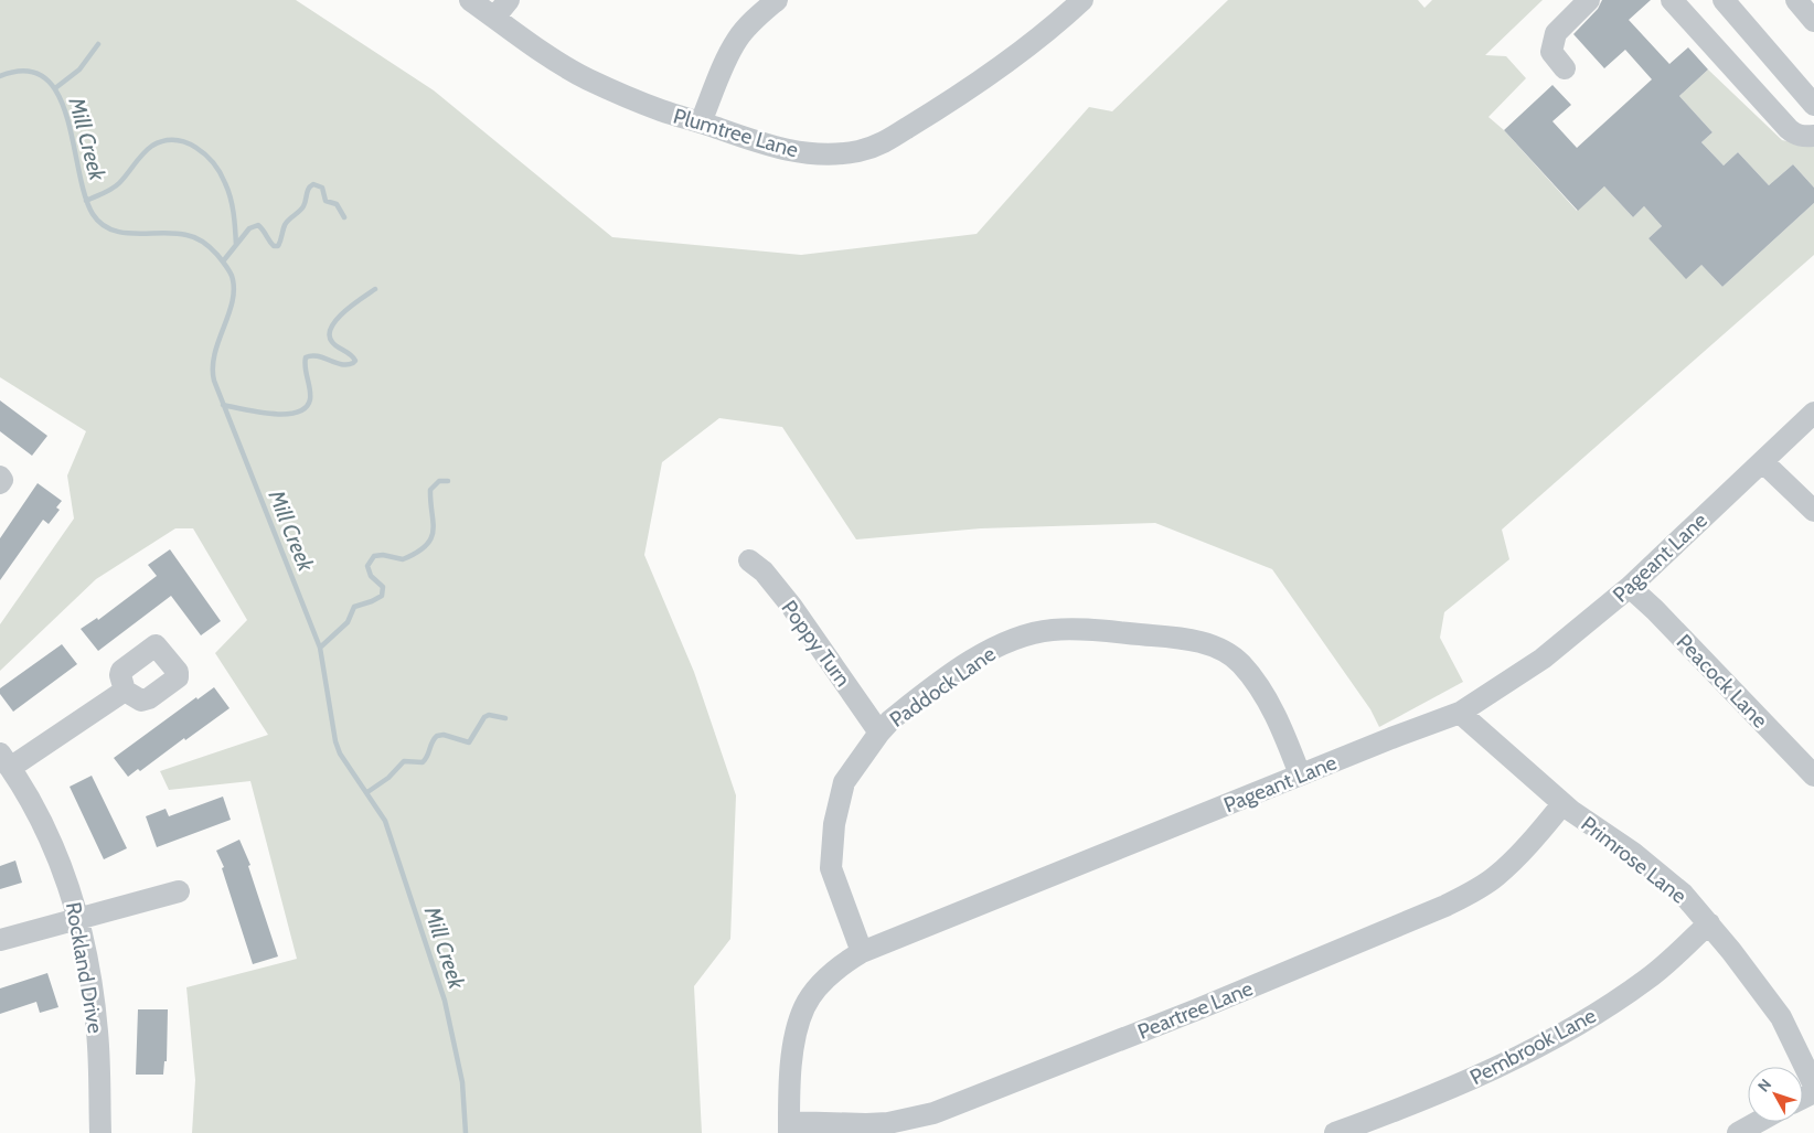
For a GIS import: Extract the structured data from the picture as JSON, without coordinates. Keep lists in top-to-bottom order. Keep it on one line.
{"streets":{"street":["Plumtree Lane","Pageant Lane","Poppy Turn","Peacock Lane","Paddock Lane","Primrose Lane","Rockland Drive","Peartree Lane","Pembrook Lane"]},"crossings":[["Pageant Lane","Peacock Lane"],["Pageant Lane","Paddock Lane"],["Pageant Lane","Primrose Lane"],["Pageant Lane","Peartree Lane"],["Poppy Turn","Paddock Lane"],["Primrose Lane","Peartree Lane"],["Primrose Lane","Pembrook Lane"]],"water":["Mill Creek"],"north":"top left"}
